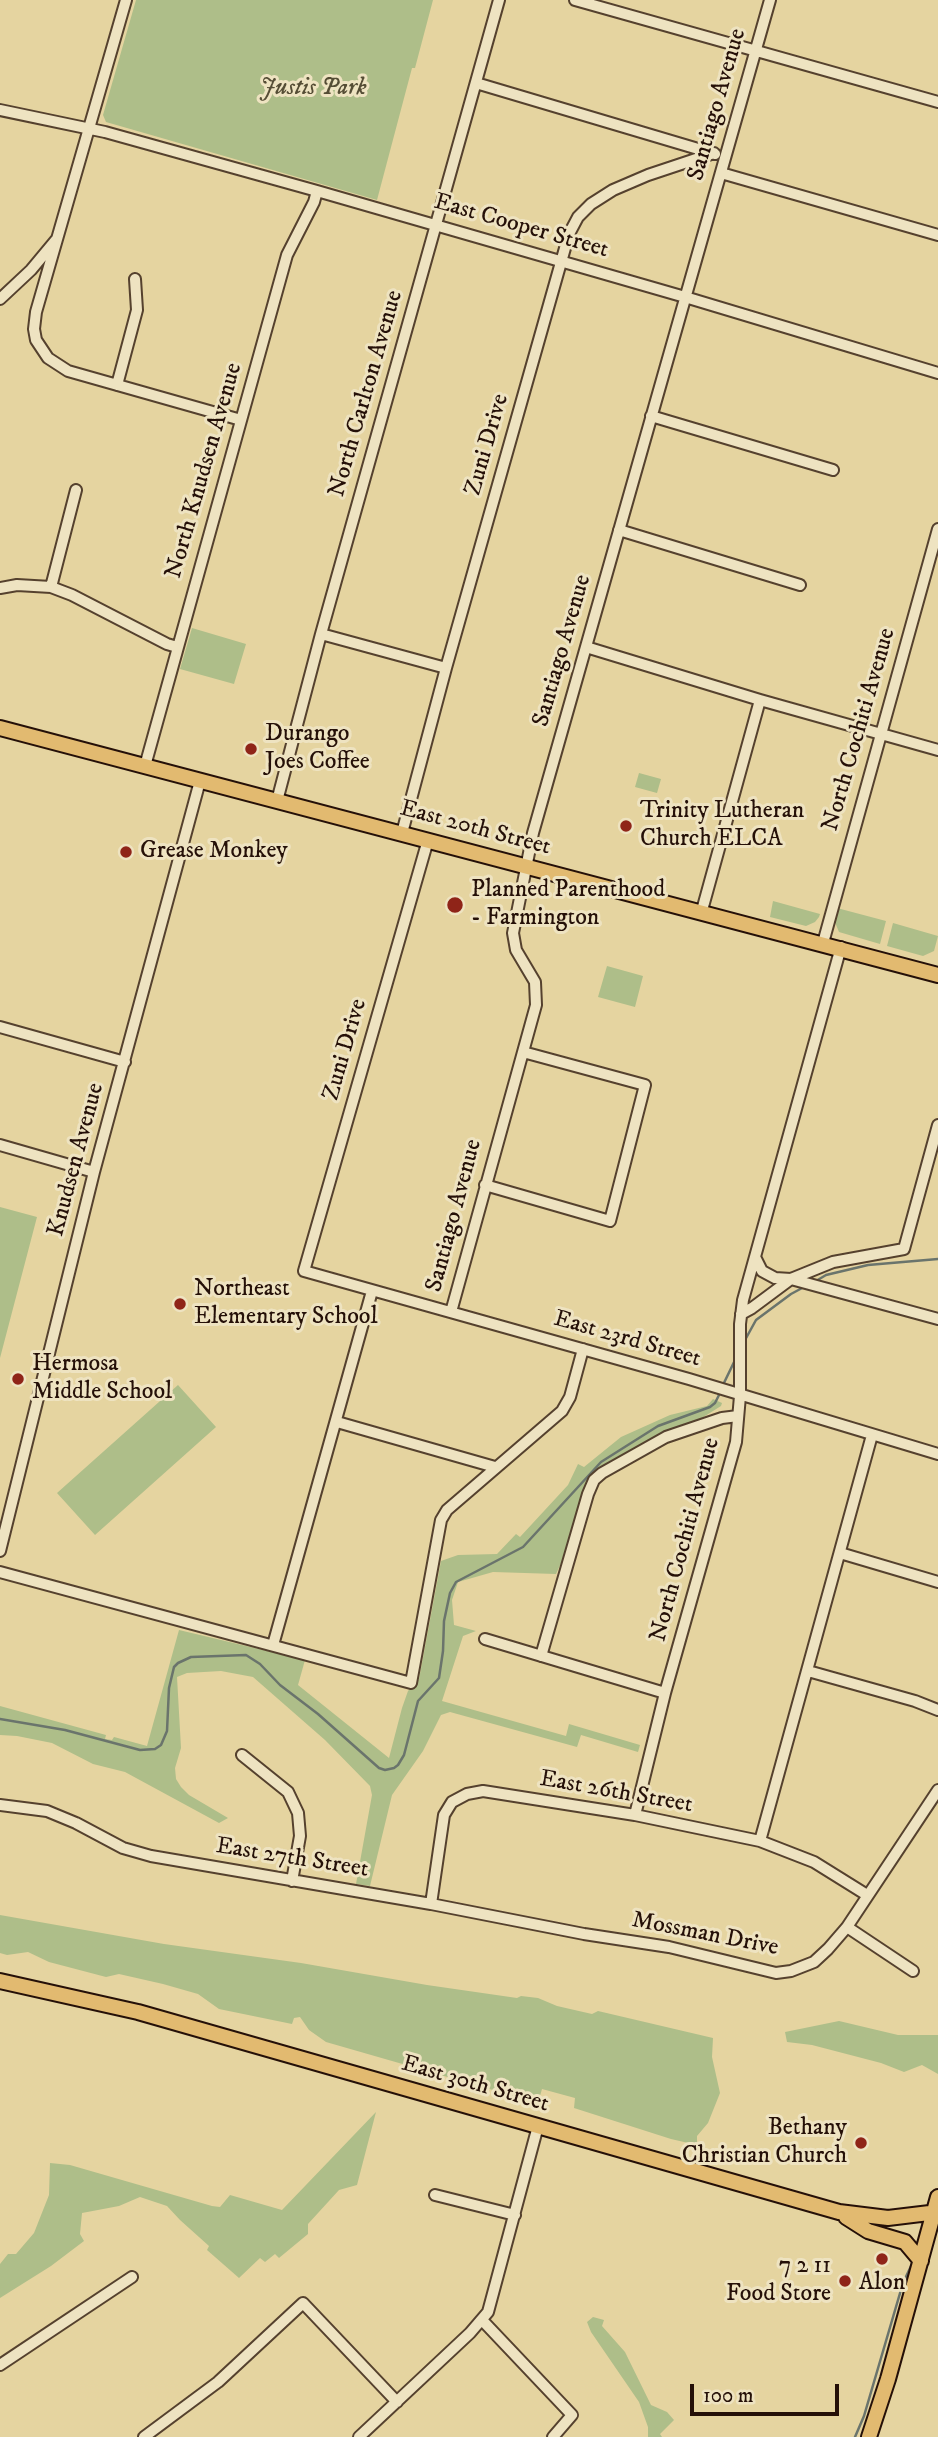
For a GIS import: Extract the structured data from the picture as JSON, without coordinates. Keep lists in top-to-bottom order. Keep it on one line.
{"streets":{"main road":["East 20th Street","East 30th Street"],"street":["Santiago Avenue","East Cooper Street","North Carlton Avenue","Zuni Drive","North Knudsen Avenue","North Cochiti Avenue","Knudsen Avenue","East 23rd Street","East 26th Street","East 27th Street","Mossman Drive"]},"crossings":[["Santiago Avenue","East Cooper Street"],["Santiago Avenue","Zuni Drive"],["Santiago Avenue","East 20th Street"],["Santiago Avenue","East 23rd Street"],["East Cooper Street","North Carlton Avenue"],["East Cooper Street","Zuni Drive"],["East Cooper Street","North Knudsen Avenue"],["North Carlton Avenue","East 20th Street"],["Zuni Drive","East 20th Street"],["Zuni Drive","East 23rd Street"],["North Knudsen Avenue","East 20th Street"],["North Cochiti Avenue","East 20th Street"],["North Cochiti Avenue","East 23rd Street"],["North Cochiti Avenue","East 26th Street"],["East 20th Street","Knudsen Avenue"],["East 26th Street","East 27th Street"],["East 26th Street","Mossman Drive"],["East 27th Street","Mossman Drive"]],"parks":["Justis Park"],"places":["Durango Joes Coffee","Trinity Lutheran Church ELCA","Grease Monkey","Planned Parenthood - Farmington","Northeast Elementary School","Hermosa Middle School","Bethany Christian Church","Alon","7 2 11 Food Store"],"scale_bar":"100 m"}
